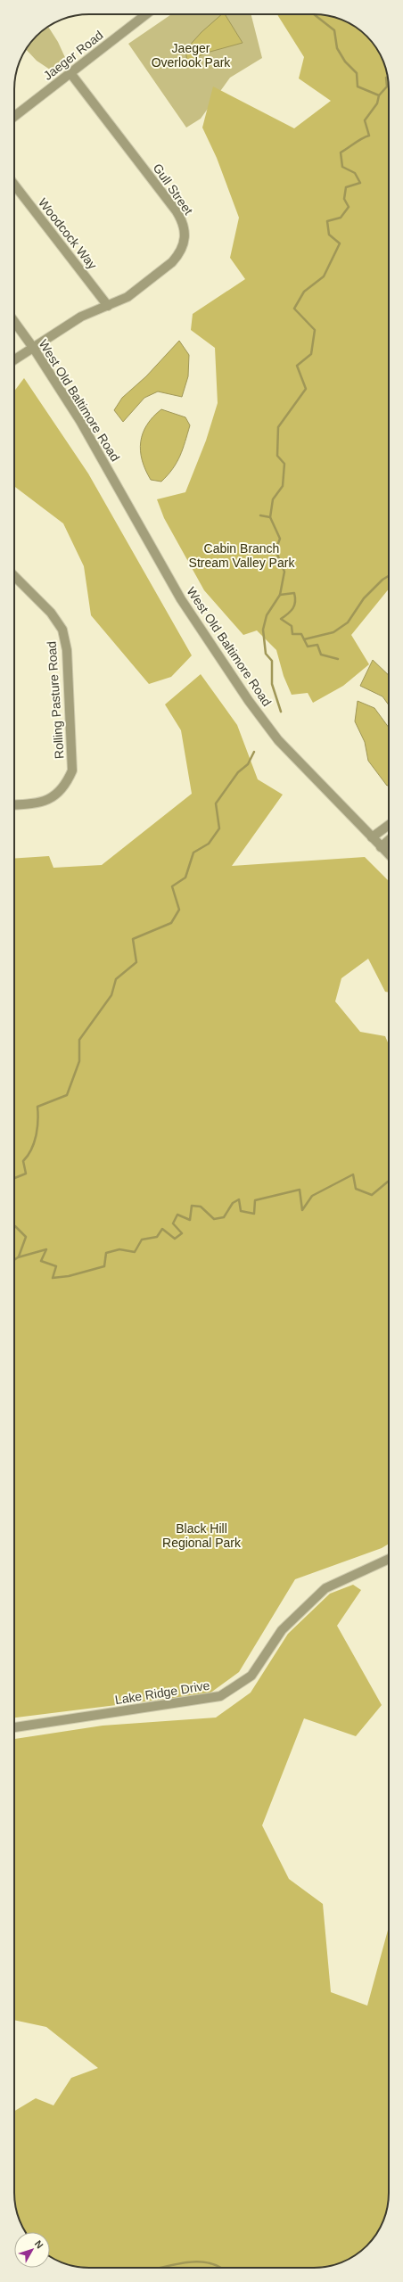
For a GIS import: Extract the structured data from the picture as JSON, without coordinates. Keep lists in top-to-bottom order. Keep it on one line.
{"streets":{"street":["Jaeger Road","Gull Street","Woodcock Way","West Old Baltimore Road","Rolling Pasture Road","Lake Ridge Drive"]},"crossings":[["Jaeger Road","Gull Street"],["Gull Street","Woodcock Way"],["Gull Street","West Old Baltimore Road"]],"parks":["Jaeger Overlook Park","Cabin Branch Stream Valley Park","Black Hill Regional Park"],"north":"top right"}
